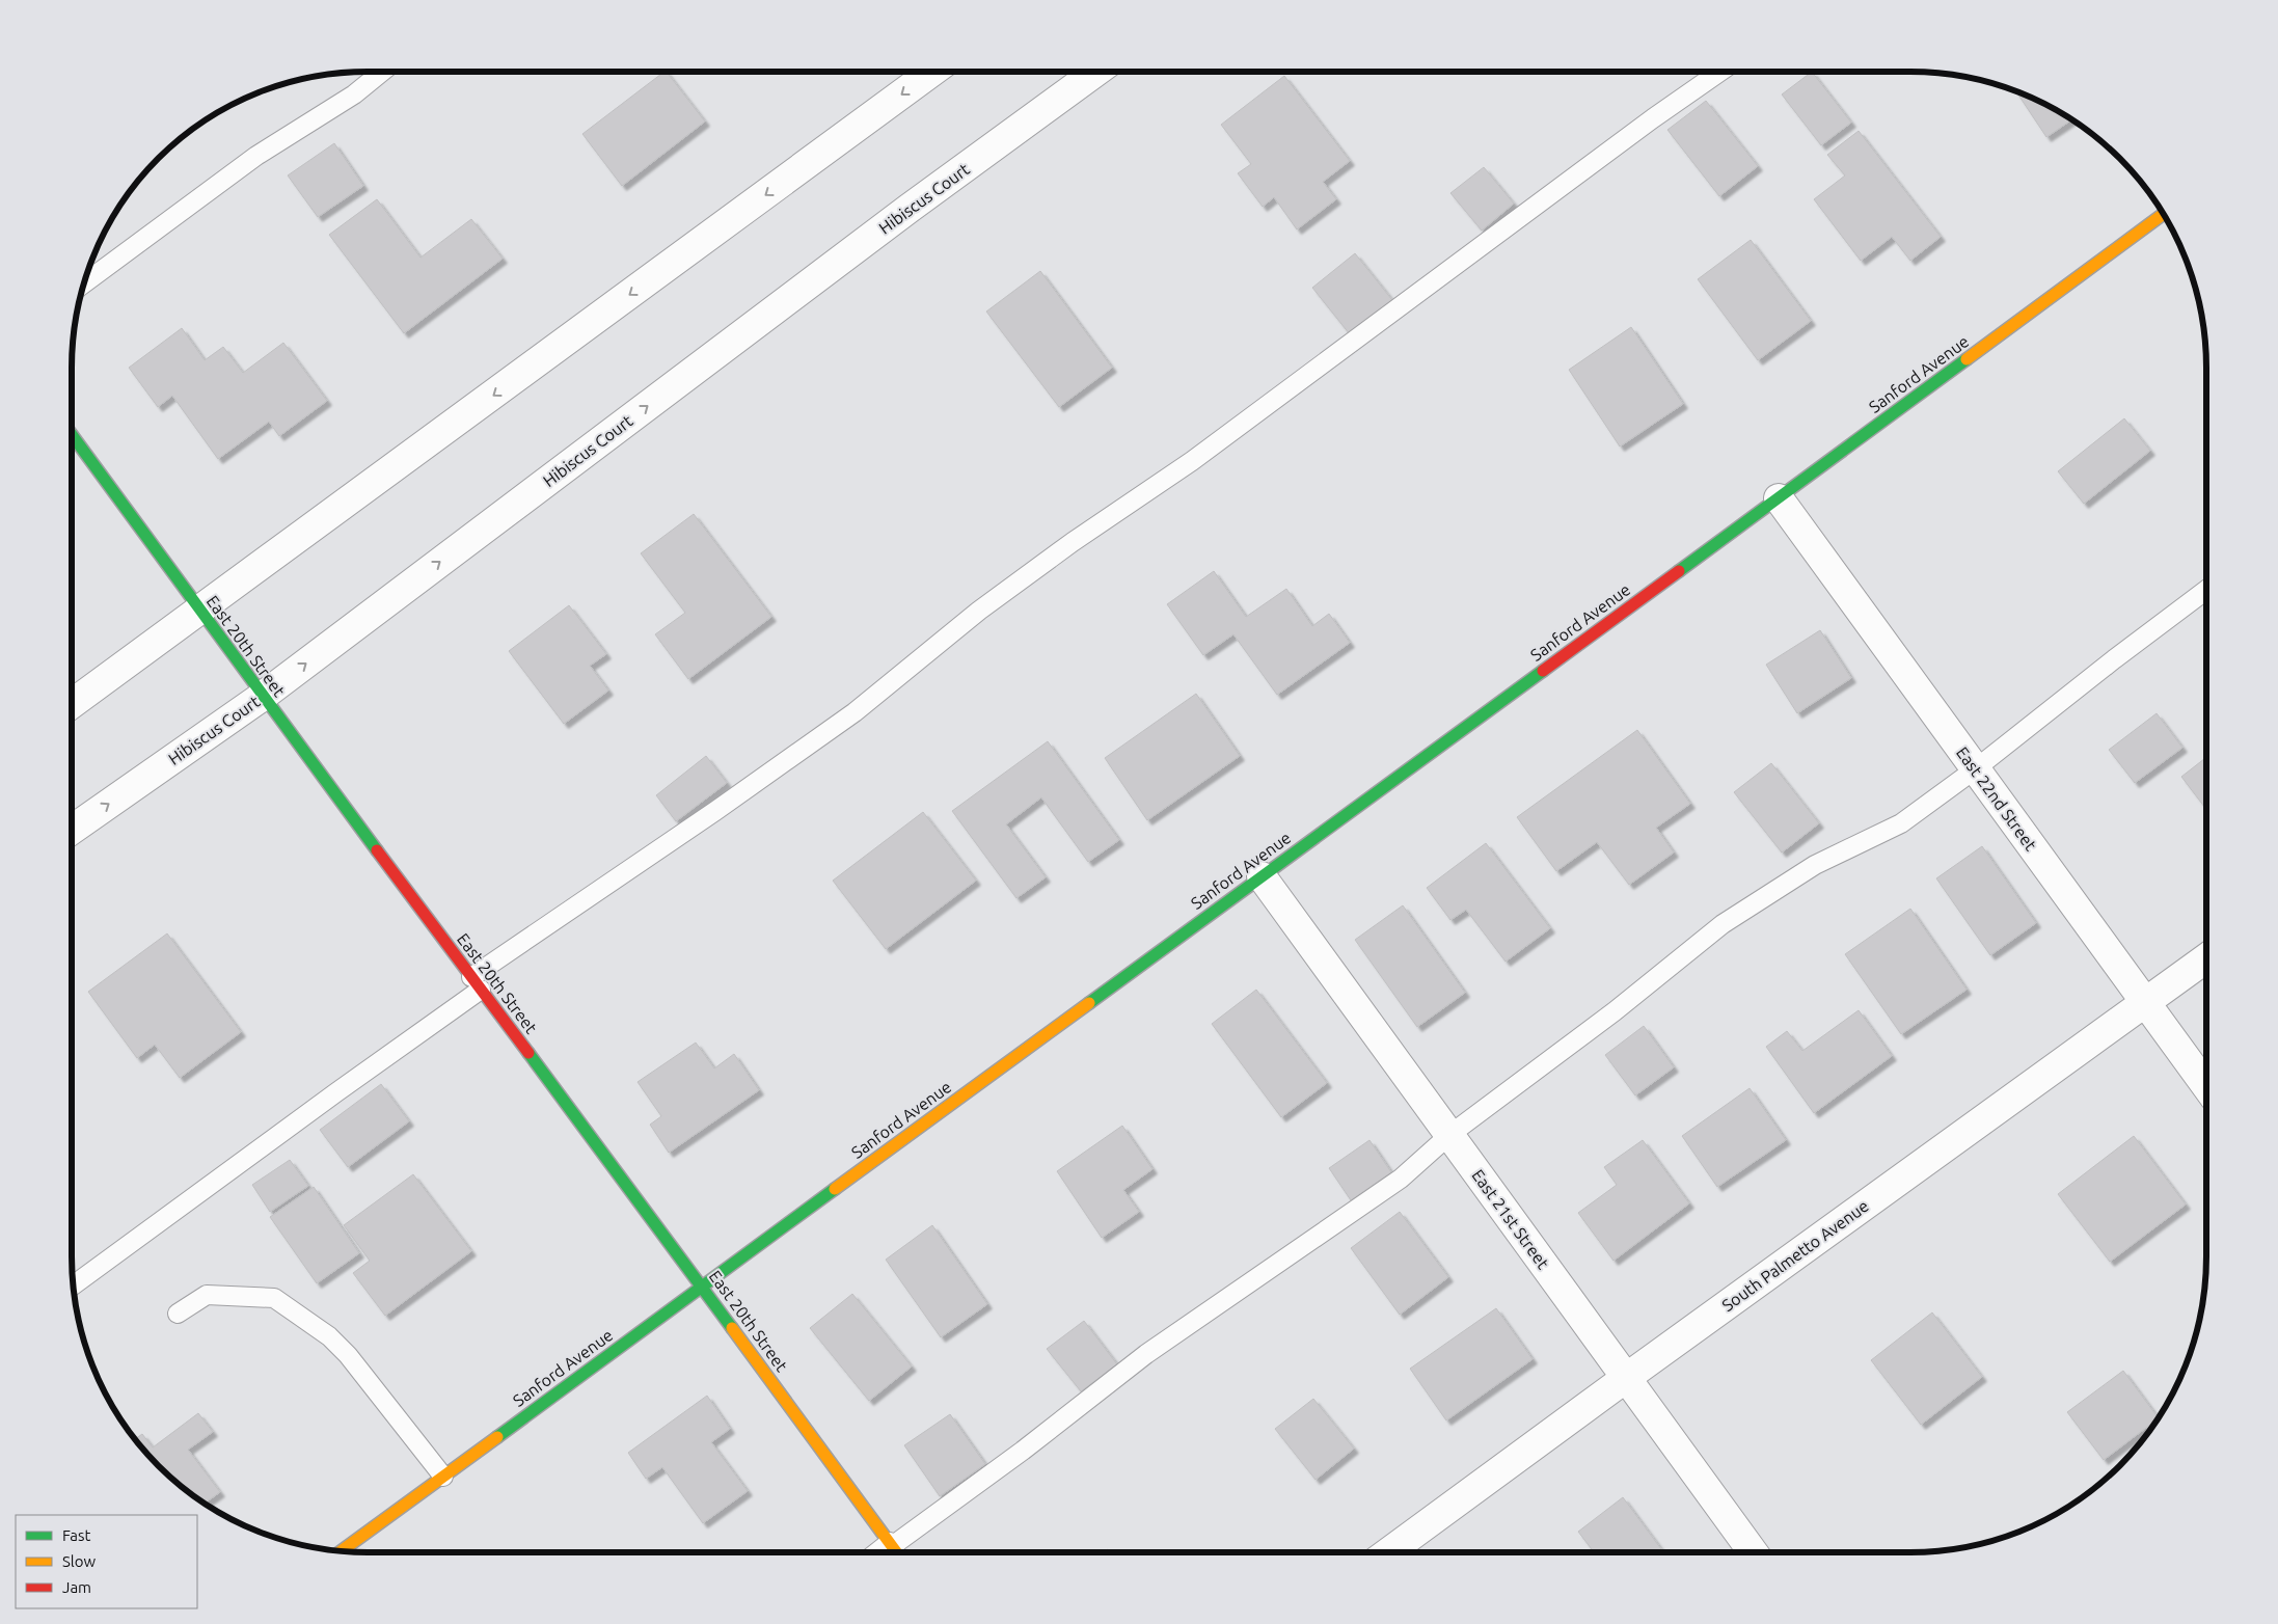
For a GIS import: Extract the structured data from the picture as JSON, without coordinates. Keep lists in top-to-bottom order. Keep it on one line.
{"streets":{"main road":["Sanford Avenue","East 20th Street"],"street":["Hibiscus Court","East 22nd Street","East 21st Street","South Palmetto Avenue"]},"crossings":[["Hibiscus Court","East 20th Street"],["Sanford Avenue","East 20th Street"],["Sanford Avenue","East 22nd Street"],["Sanford Avenue","East 21st Street"],["East 22nd Street","South Palmetto Avenue"],["East 21st Street","South Palmetto Avenue"]],"legend":["Fast","Slow","Jam"]}
